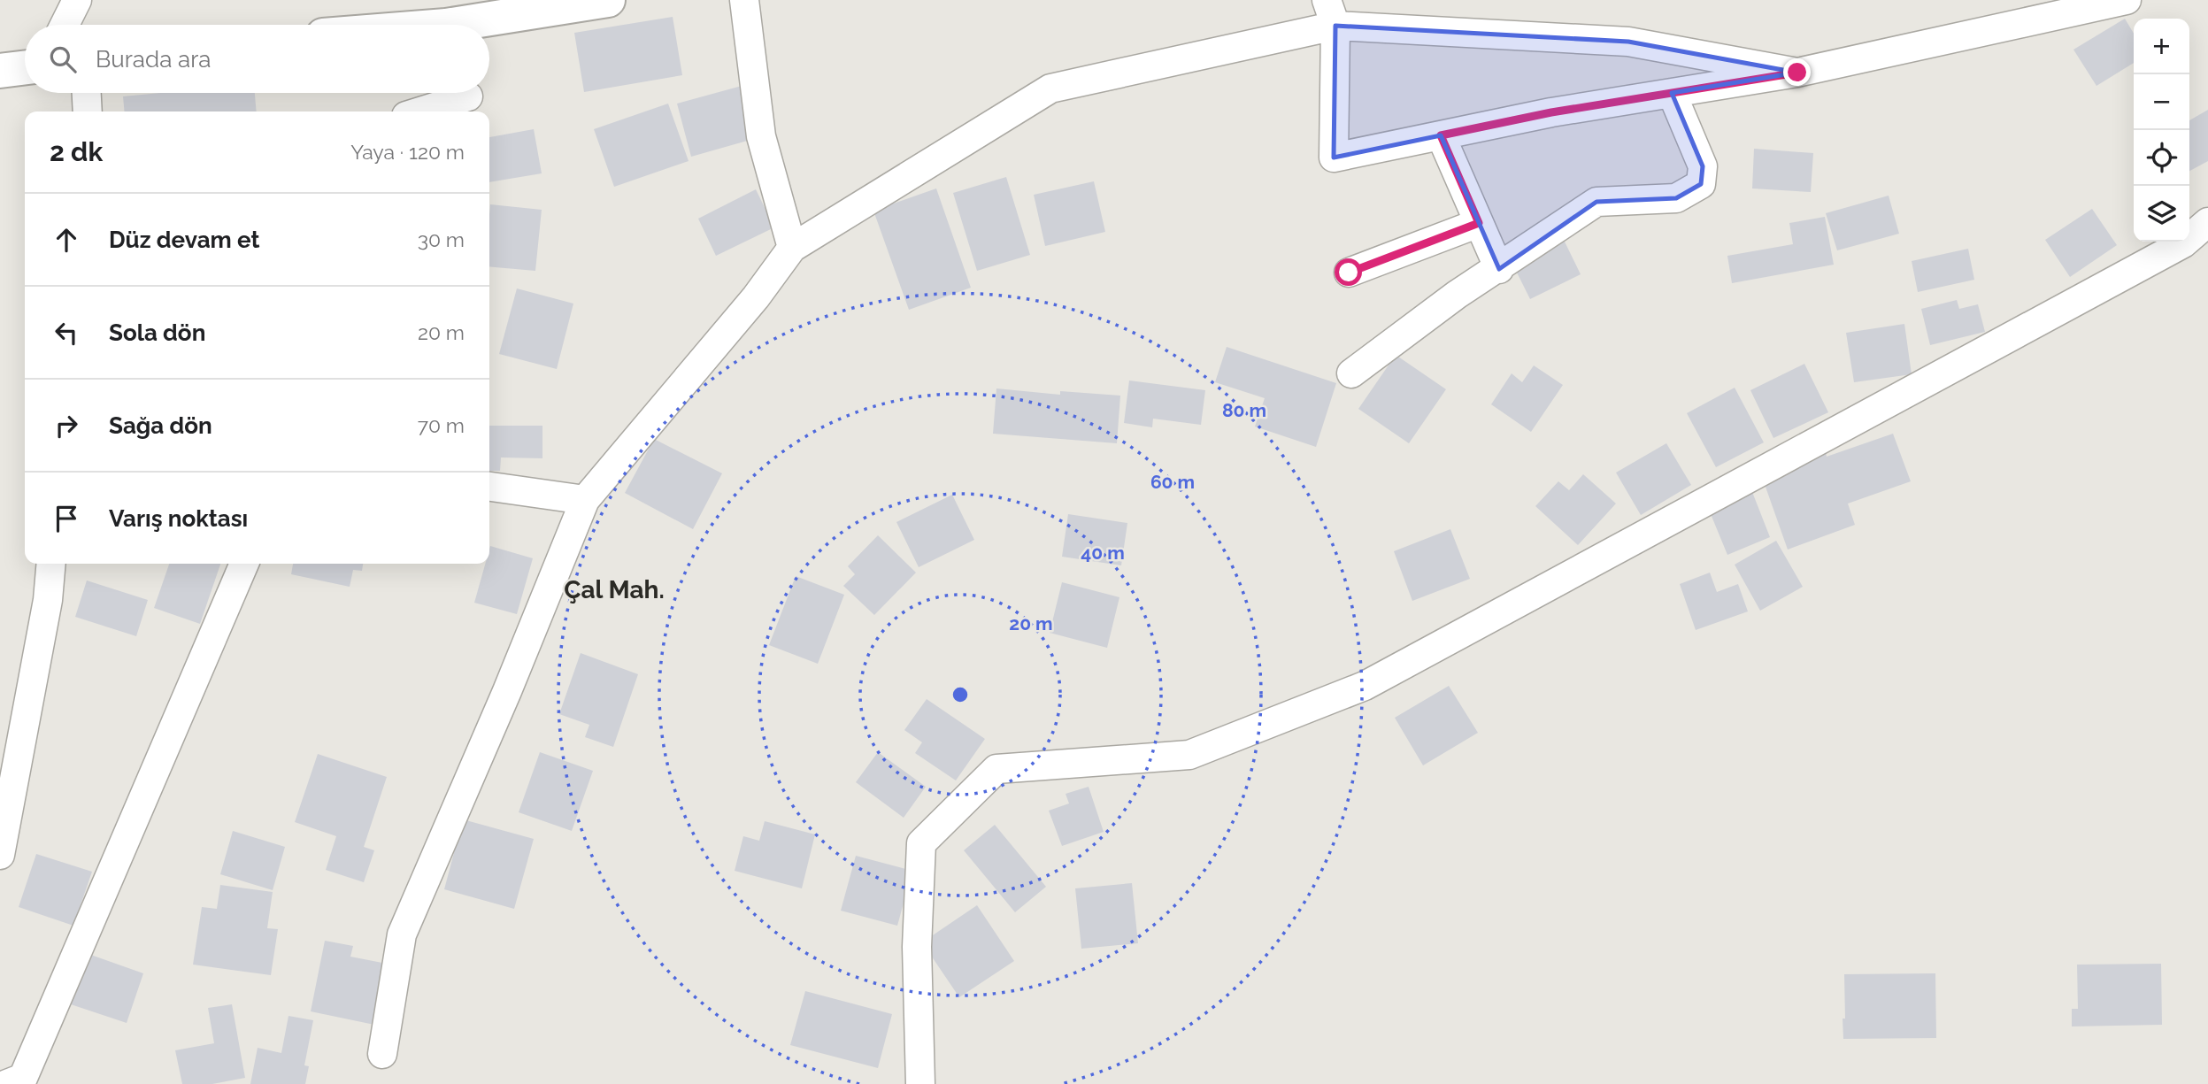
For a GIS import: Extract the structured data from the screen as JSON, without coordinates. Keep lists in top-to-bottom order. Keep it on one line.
{"districts":["Çal Mah."],"page":{"map_buttons":["+","−"],"search":"Burada ara","heading":["2 dk","Yaya · 120 m"],"list":[["Düz devam et","30 m"],["Sola dön","20 m"],["Sağa dön","70 m"],"Varış noktası"]},"rings":["80 m","60 m","40 m","20 m"]}
